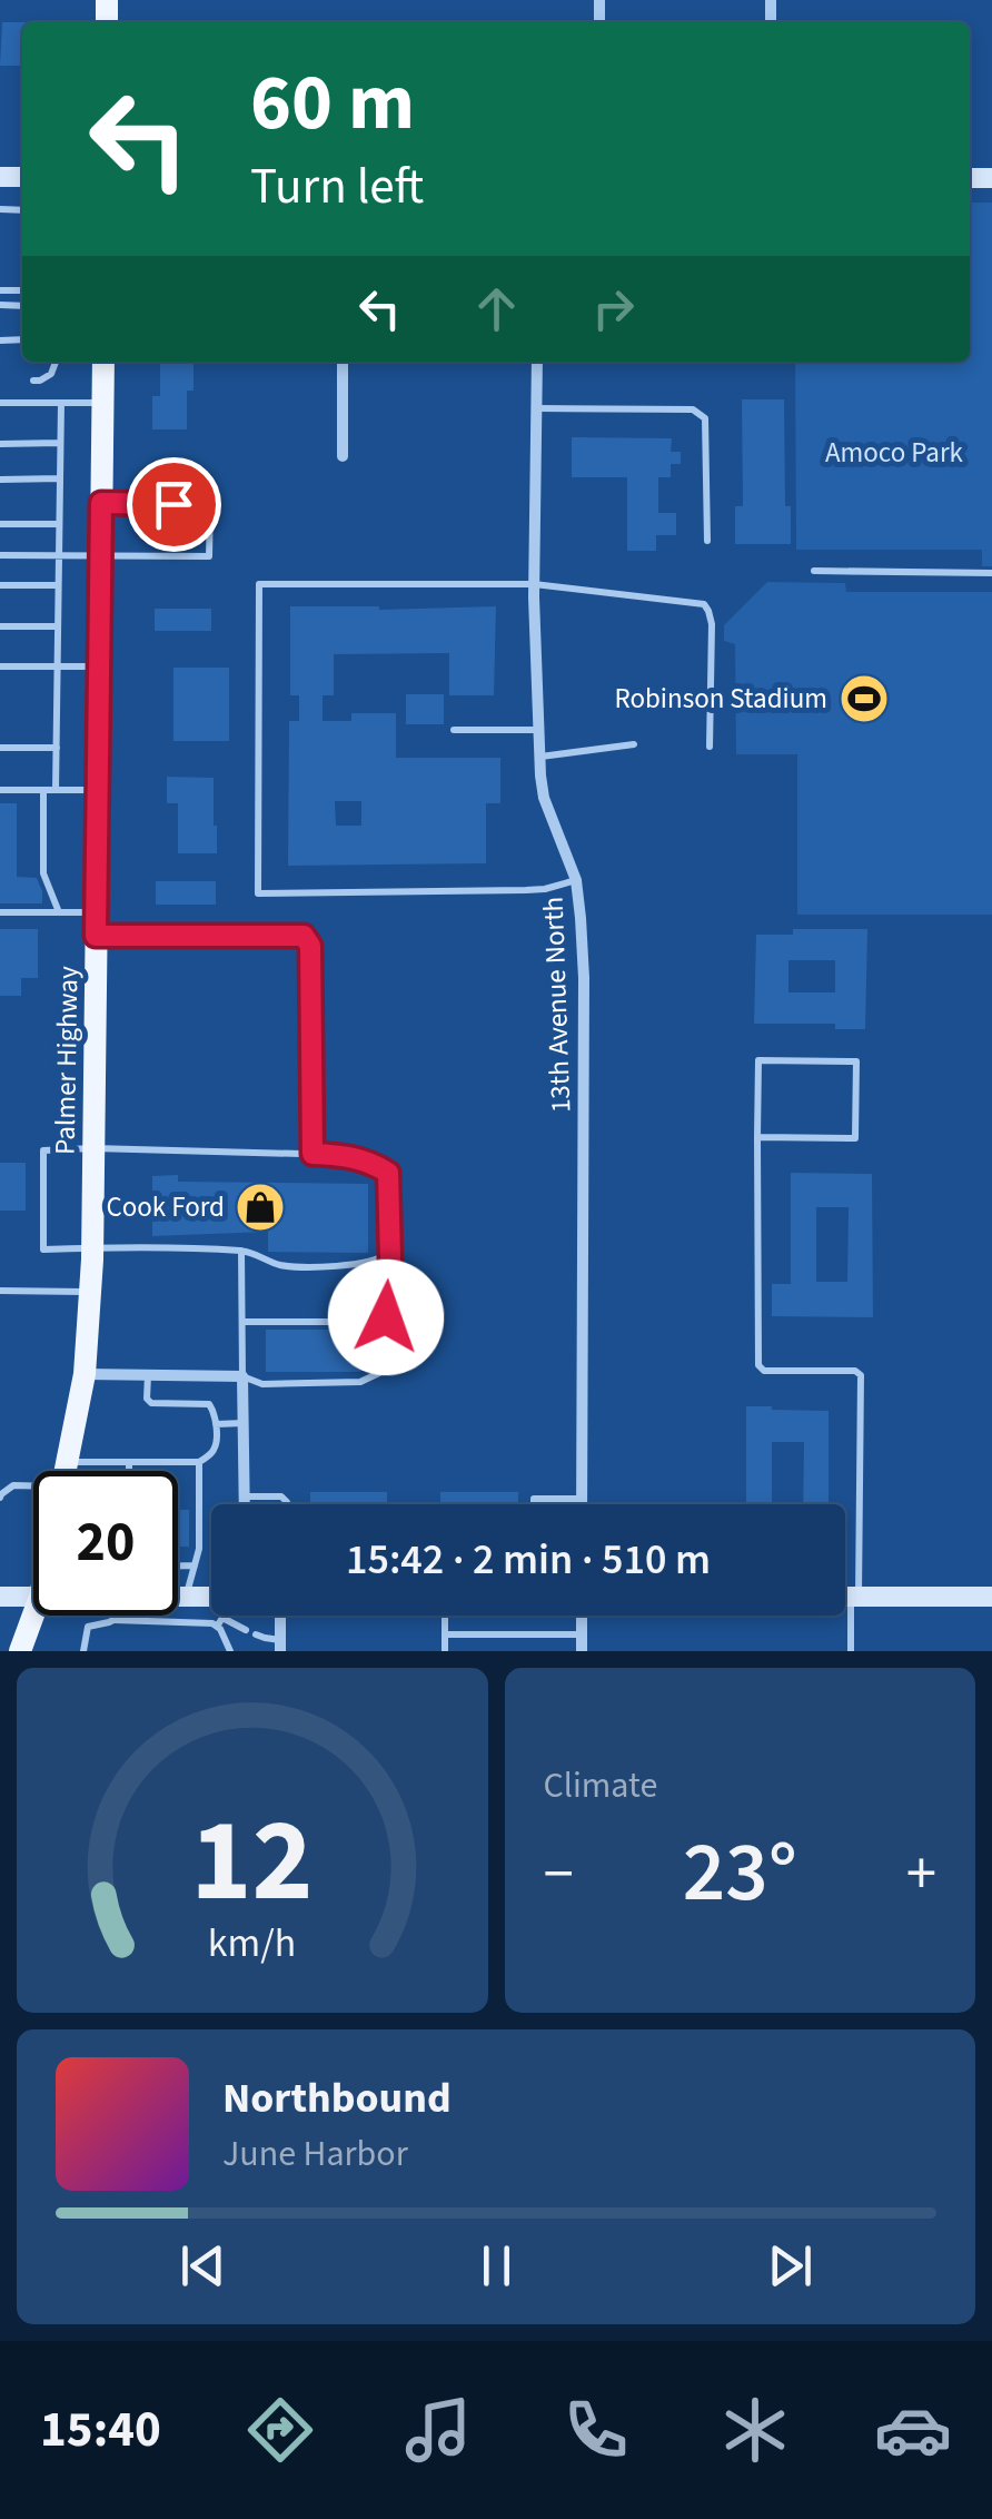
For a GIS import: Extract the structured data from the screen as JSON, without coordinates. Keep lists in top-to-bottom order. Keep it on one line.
{"streets":{"main road":["Palmer Highway"],"street":["13th Avenue North"]},"parks":["Amoco Park"],"places":{"sports":["Robinson Stadium"],"shop":["Cook Ford"]},"page":{"turn":["60 m","Turn left"],"limit":"20","trip":"15:42 · 2 min · 510 m","tile":"Climate","heat":["−","23°","+"],"song":["Northbound","June Harbor"],"tabs":"15:40","gauge":["12","km/h"]}}
